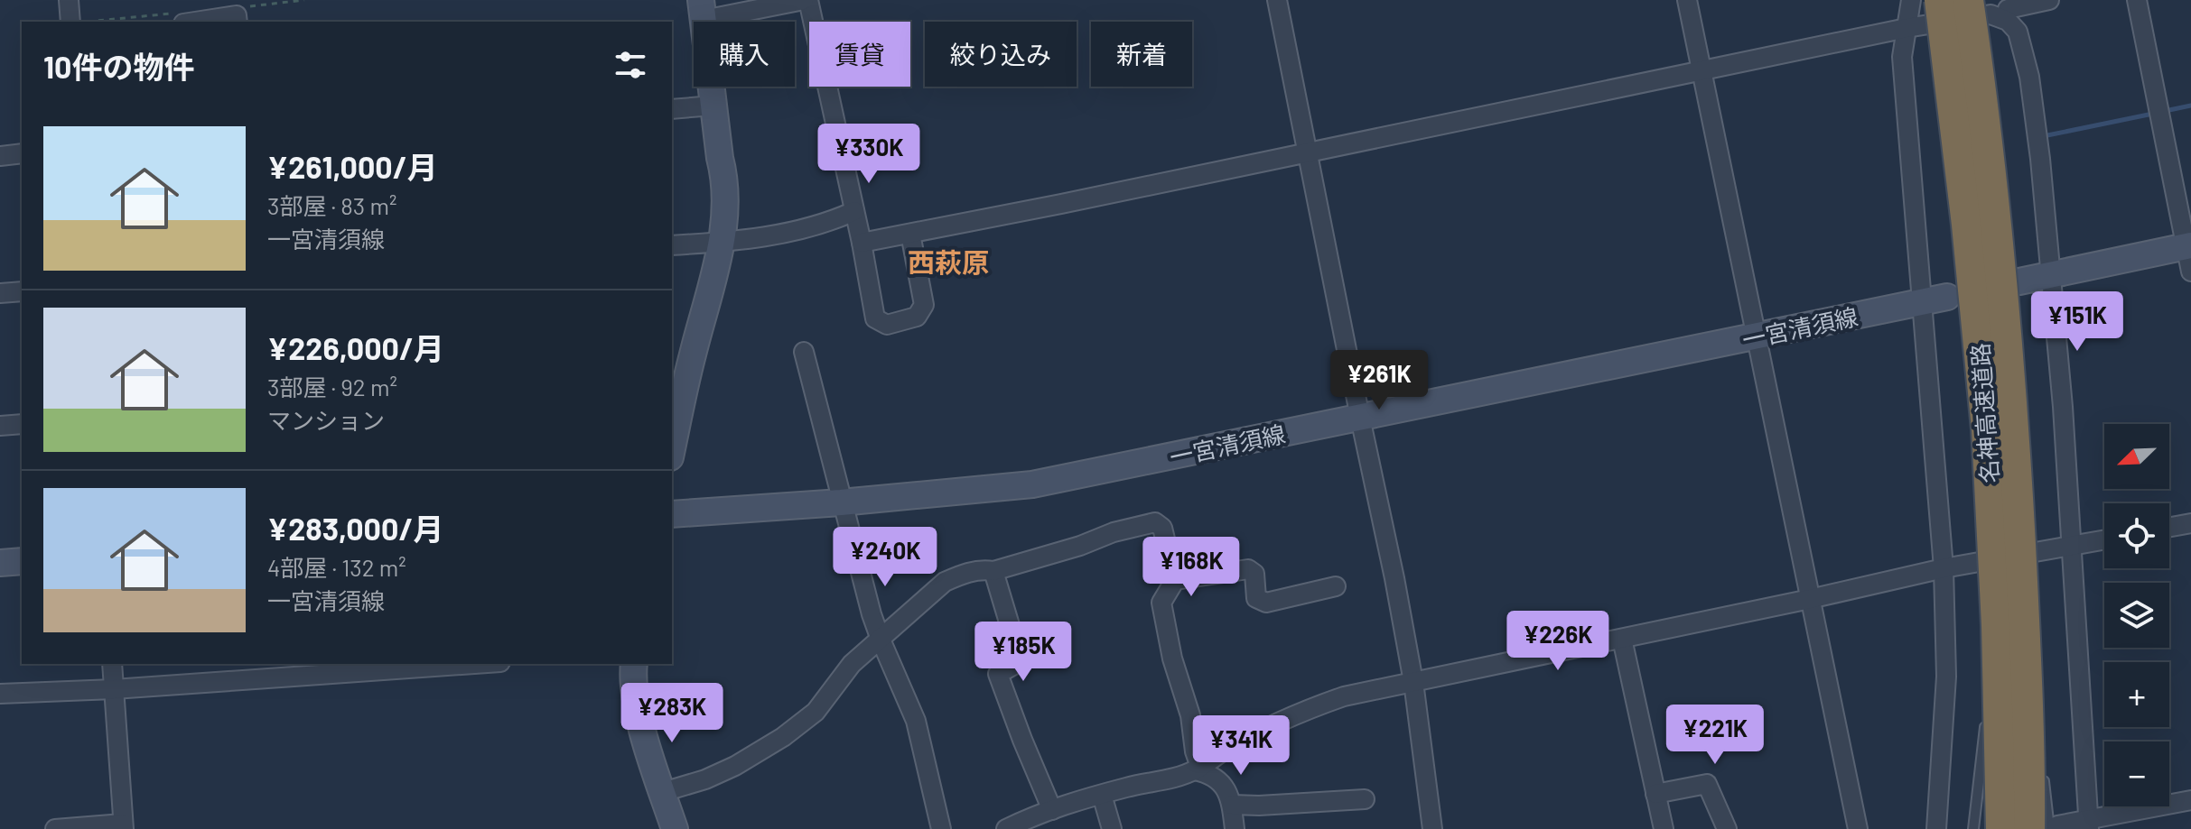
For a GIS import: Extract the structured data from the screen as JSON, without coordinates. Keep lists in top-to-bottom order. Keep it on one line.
{"streets":{"highway":["名神高速道路"],"main road":["一宮清須線"]},"districts":["西萩原"],"north":"bottom left","page":{"chip":["購入","賃貸","絞り込み","新着"],"heading":"10件の物件","list":[{"name":"¥261,000/月","note":"3部屋 · 83 m² · 一宮清須線"},{"name":"¥226,000/月","note":"3部屋 · 92 m² · マンション"},{"name":"¥283,000/月","note":"4部屋 · 132 m² · 一宮清須線"}],"price":["¥330K","¥151K","¥261K","¥240K","¥168K","¥226K","¥185K","¥283K","¥221K","¥341K"],"map_buttons":["+","−"]}}
